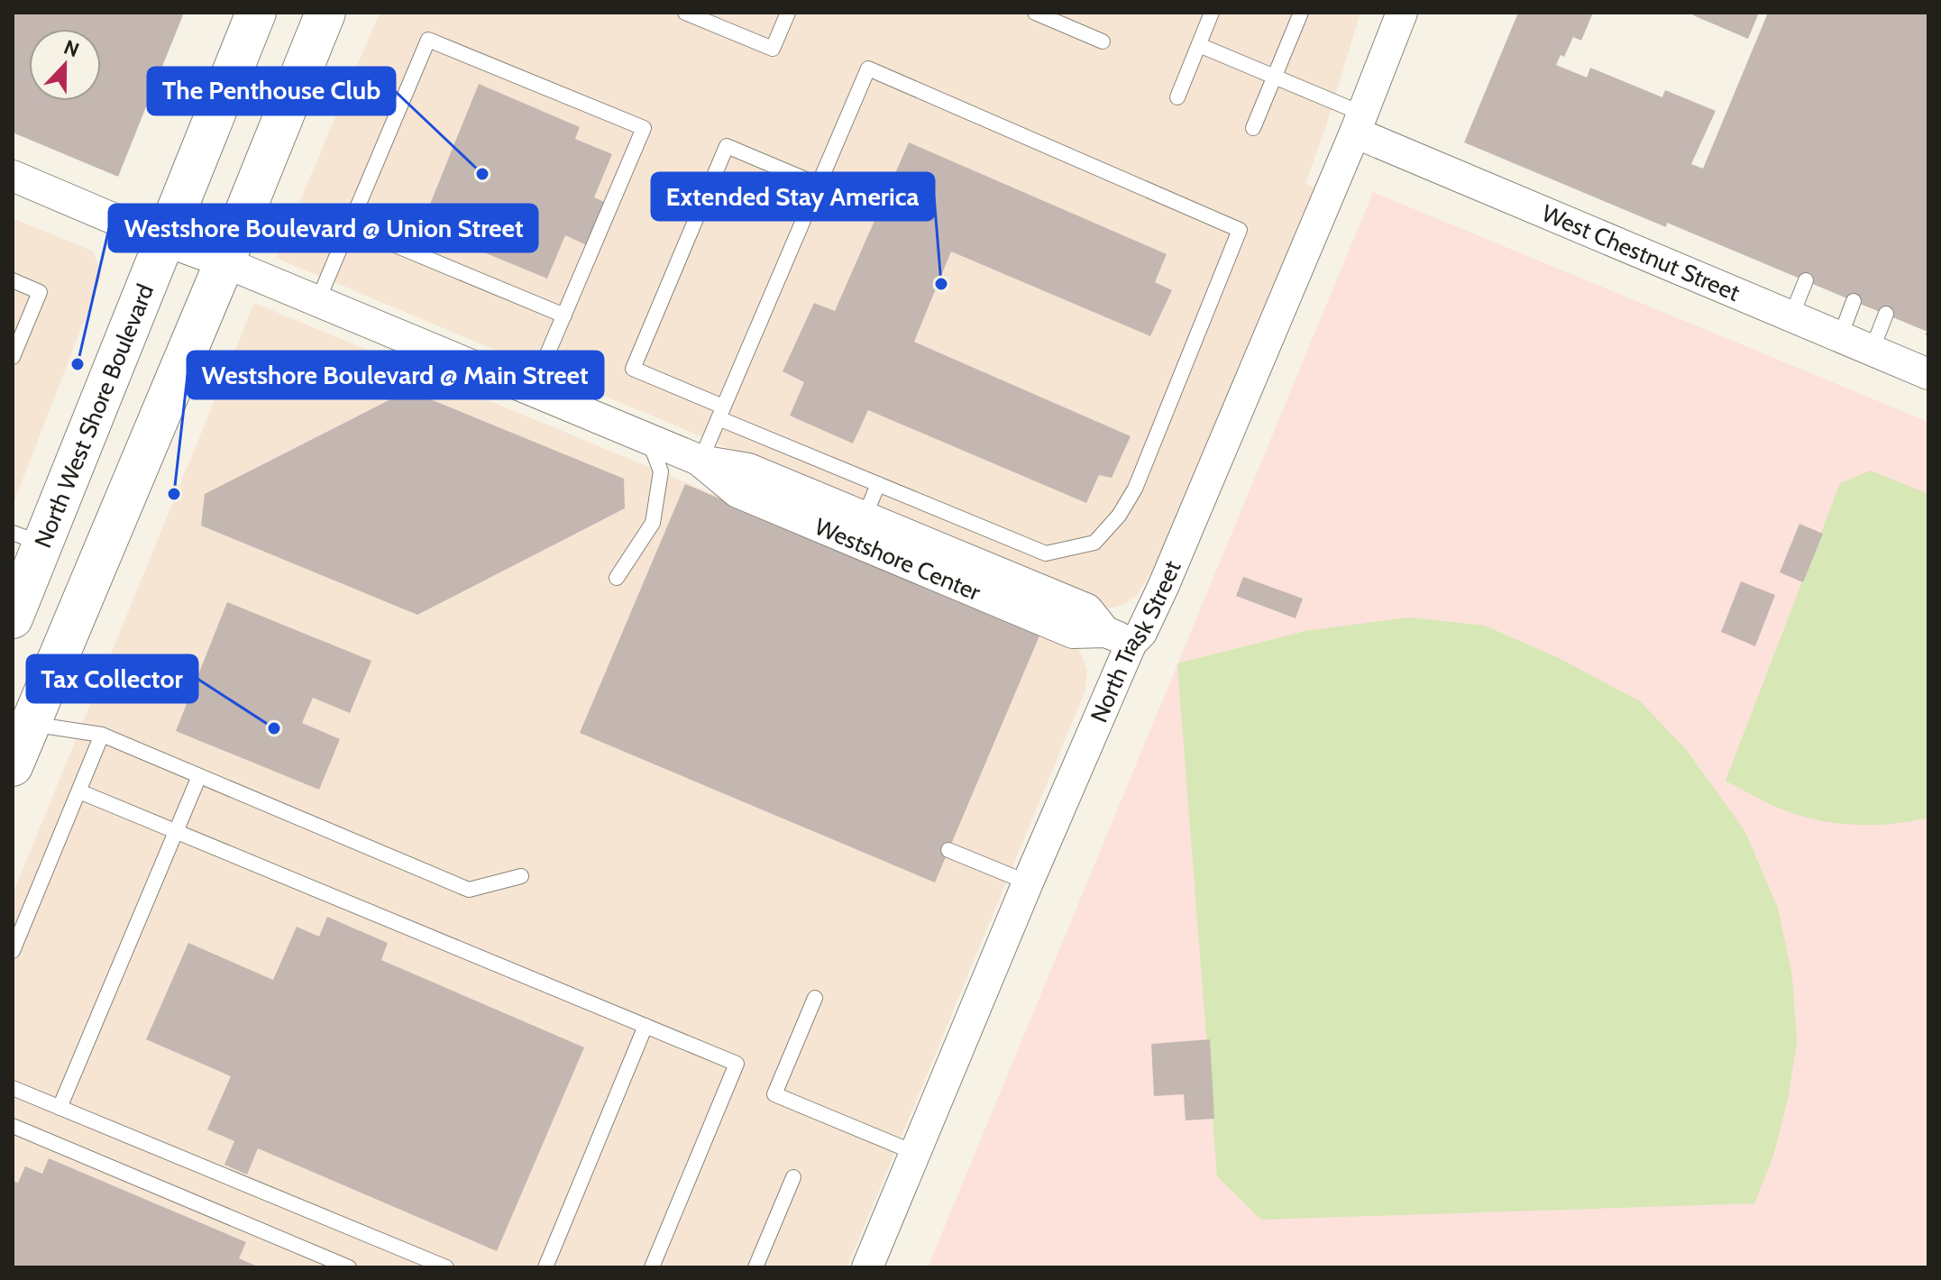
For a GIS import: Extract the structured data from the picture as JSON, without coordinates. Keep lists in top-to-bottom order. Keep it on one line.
{"streets":{"main road":["North West Shore Boulevard"],"street":["West Chestnut Street","Westshore Center","North Trask Street"]},"crossings":[["West Chestnut Street","North Trask Street"],["North West Shore Boulevard","Westshore Center"],["Westshore Center","North Trask Street"]],"places":["The Penthouse Club","Extended Stay America","Westshore Boulevard @ Union Street","Westshore Boulevard @ Main Street","Tax Collector"],"north":"top"}
